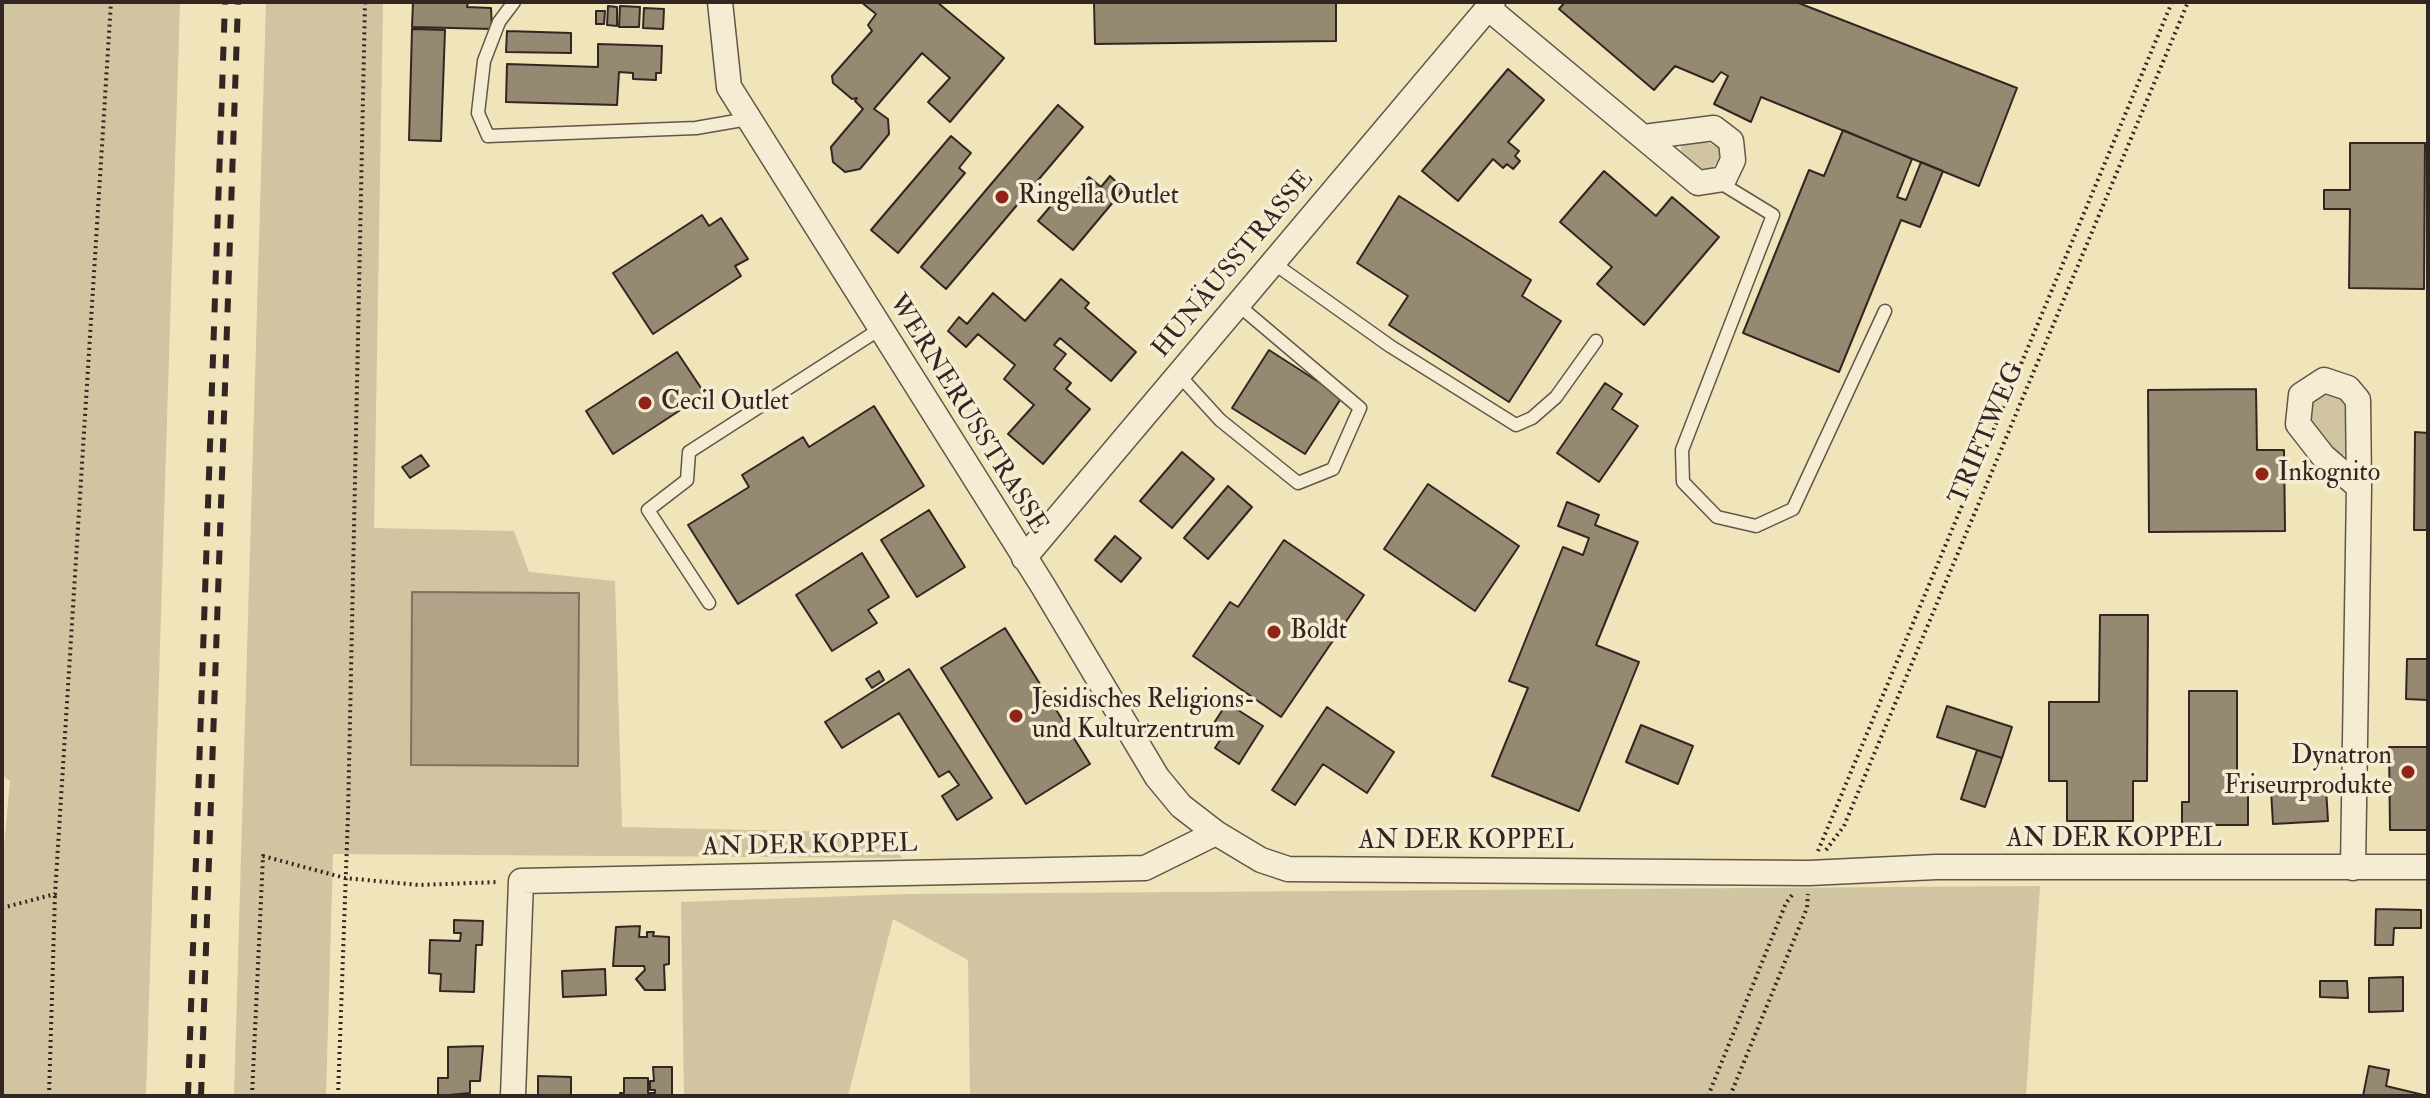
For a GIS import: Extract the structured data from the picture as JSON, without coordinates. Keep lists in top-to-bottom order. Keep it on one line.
{"streets":{"street":["HUNÄUSSTRASSE","WERNERUSSTRASSE","AN DER KOPPEL"],"path":["TRIFTWEG"]},"crossings":[["HUNÄUSSTRASSE","WERNERUSSTRASSE"],["WERNERUSSTRASSE","AN DER KOPPEL"],["TRIFTWEG","AN DER KOPPEL"]],"places":["Ringella Outlet","Cecil Outlet","Inkognito","Boldt","Jesidisches Religions- und Kulturzentrum","Dynatron Friseurprodukte"]}
